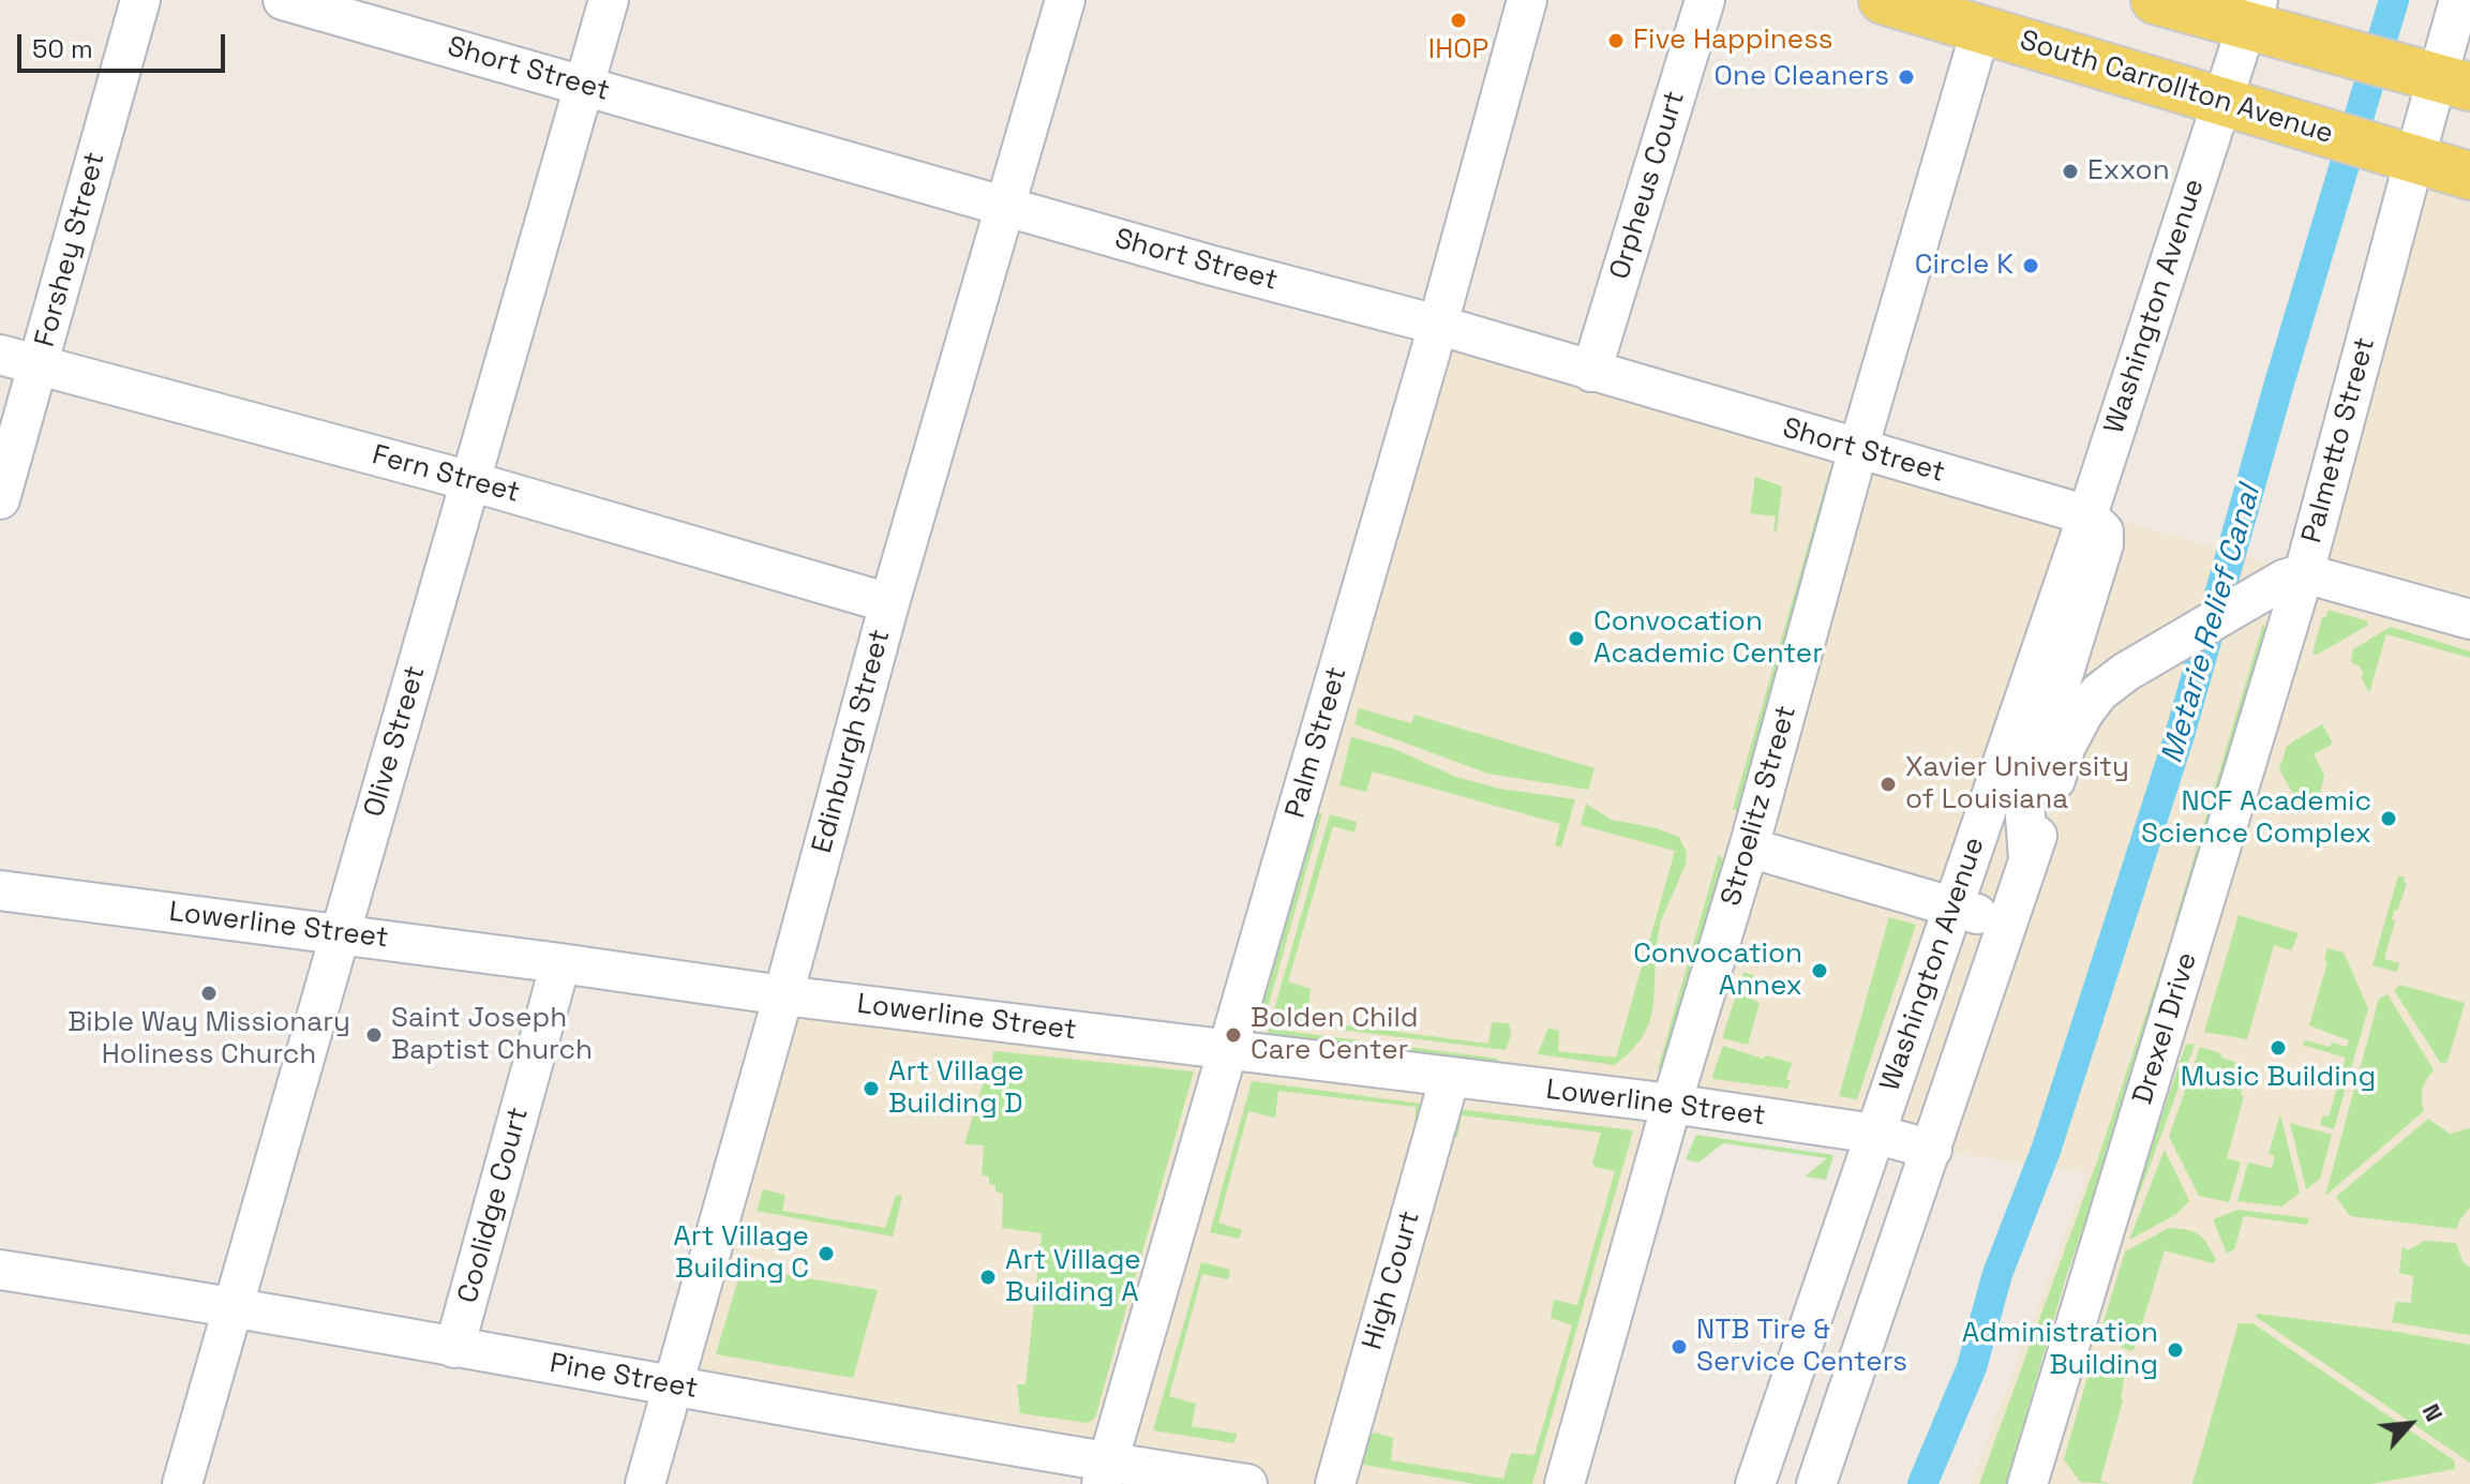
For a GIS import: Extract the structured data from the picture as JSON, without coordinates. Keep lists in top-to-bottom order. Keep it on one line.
{"streets":{"main road":["South Carrollton Avenue"],"street":["Short Street","Orpheus Court","Forshey Street","Washington Avenue","Palmetto Street","Fern Street","Olive Street","Edinburgh Street","Palm Street","Stroelitz Street","Lowerline Street","Drexel Drive","Coolidge Court","High Court","Pine Street"]},"crossings":[["Short Street","Orpheus Court"],["Short Street","Washington Avenue"],["Short Street","Olive Street"],["Short Street","Edinburgh Street"],["Short Street","Palm Street"],["Short Street","Stroelitz Street"],["South Carrollton Avenue","Washington Avenue"],["South Carrollton Avenue","Palmetto Street"],["South Carrollton Avenue","Stroelitz Street"],["Forshey Street","Fern Street"],["Washington Avenue","Lowerline Street"],["Palmetto Street","Drexel Drive"],["Fern Street","Olive Street"],["Fern Street","Edinburgh Street"],["Olive Street","Lowerline Street"],["Olive Street","Pine Street"],["Edinburgh Street","Lowerline Street"],["Edinburgh Street","Pine Street"],["Palm Street","Lowerline Street"],["Palm Street","Pine Street"],["Stroelitz Street","Lowerline Street"],["Lowerline Street","Coolidge Court"],["Lowerline Street","High Court"],["Coolidge Court","Pine Street"]],"water":["Metarie Relief Canal"],"places":["IHOP","Five Happiness","One Cleaners","Exxon","Circle K","Convocation Academic Center","Xavier University of Louisiana","NCF Academic Science Complex","Convocation Annex","Bible Way Missionary Holiness Church","Saint Joseph Baptist Church","Bolden Child Care Center","Music Building","Art Village Building D","Art Village Building C","Art Village Building A","NTB Tire & Service Centers","Administration Building"],"scale_bar":"50 m","north":"top right"}
